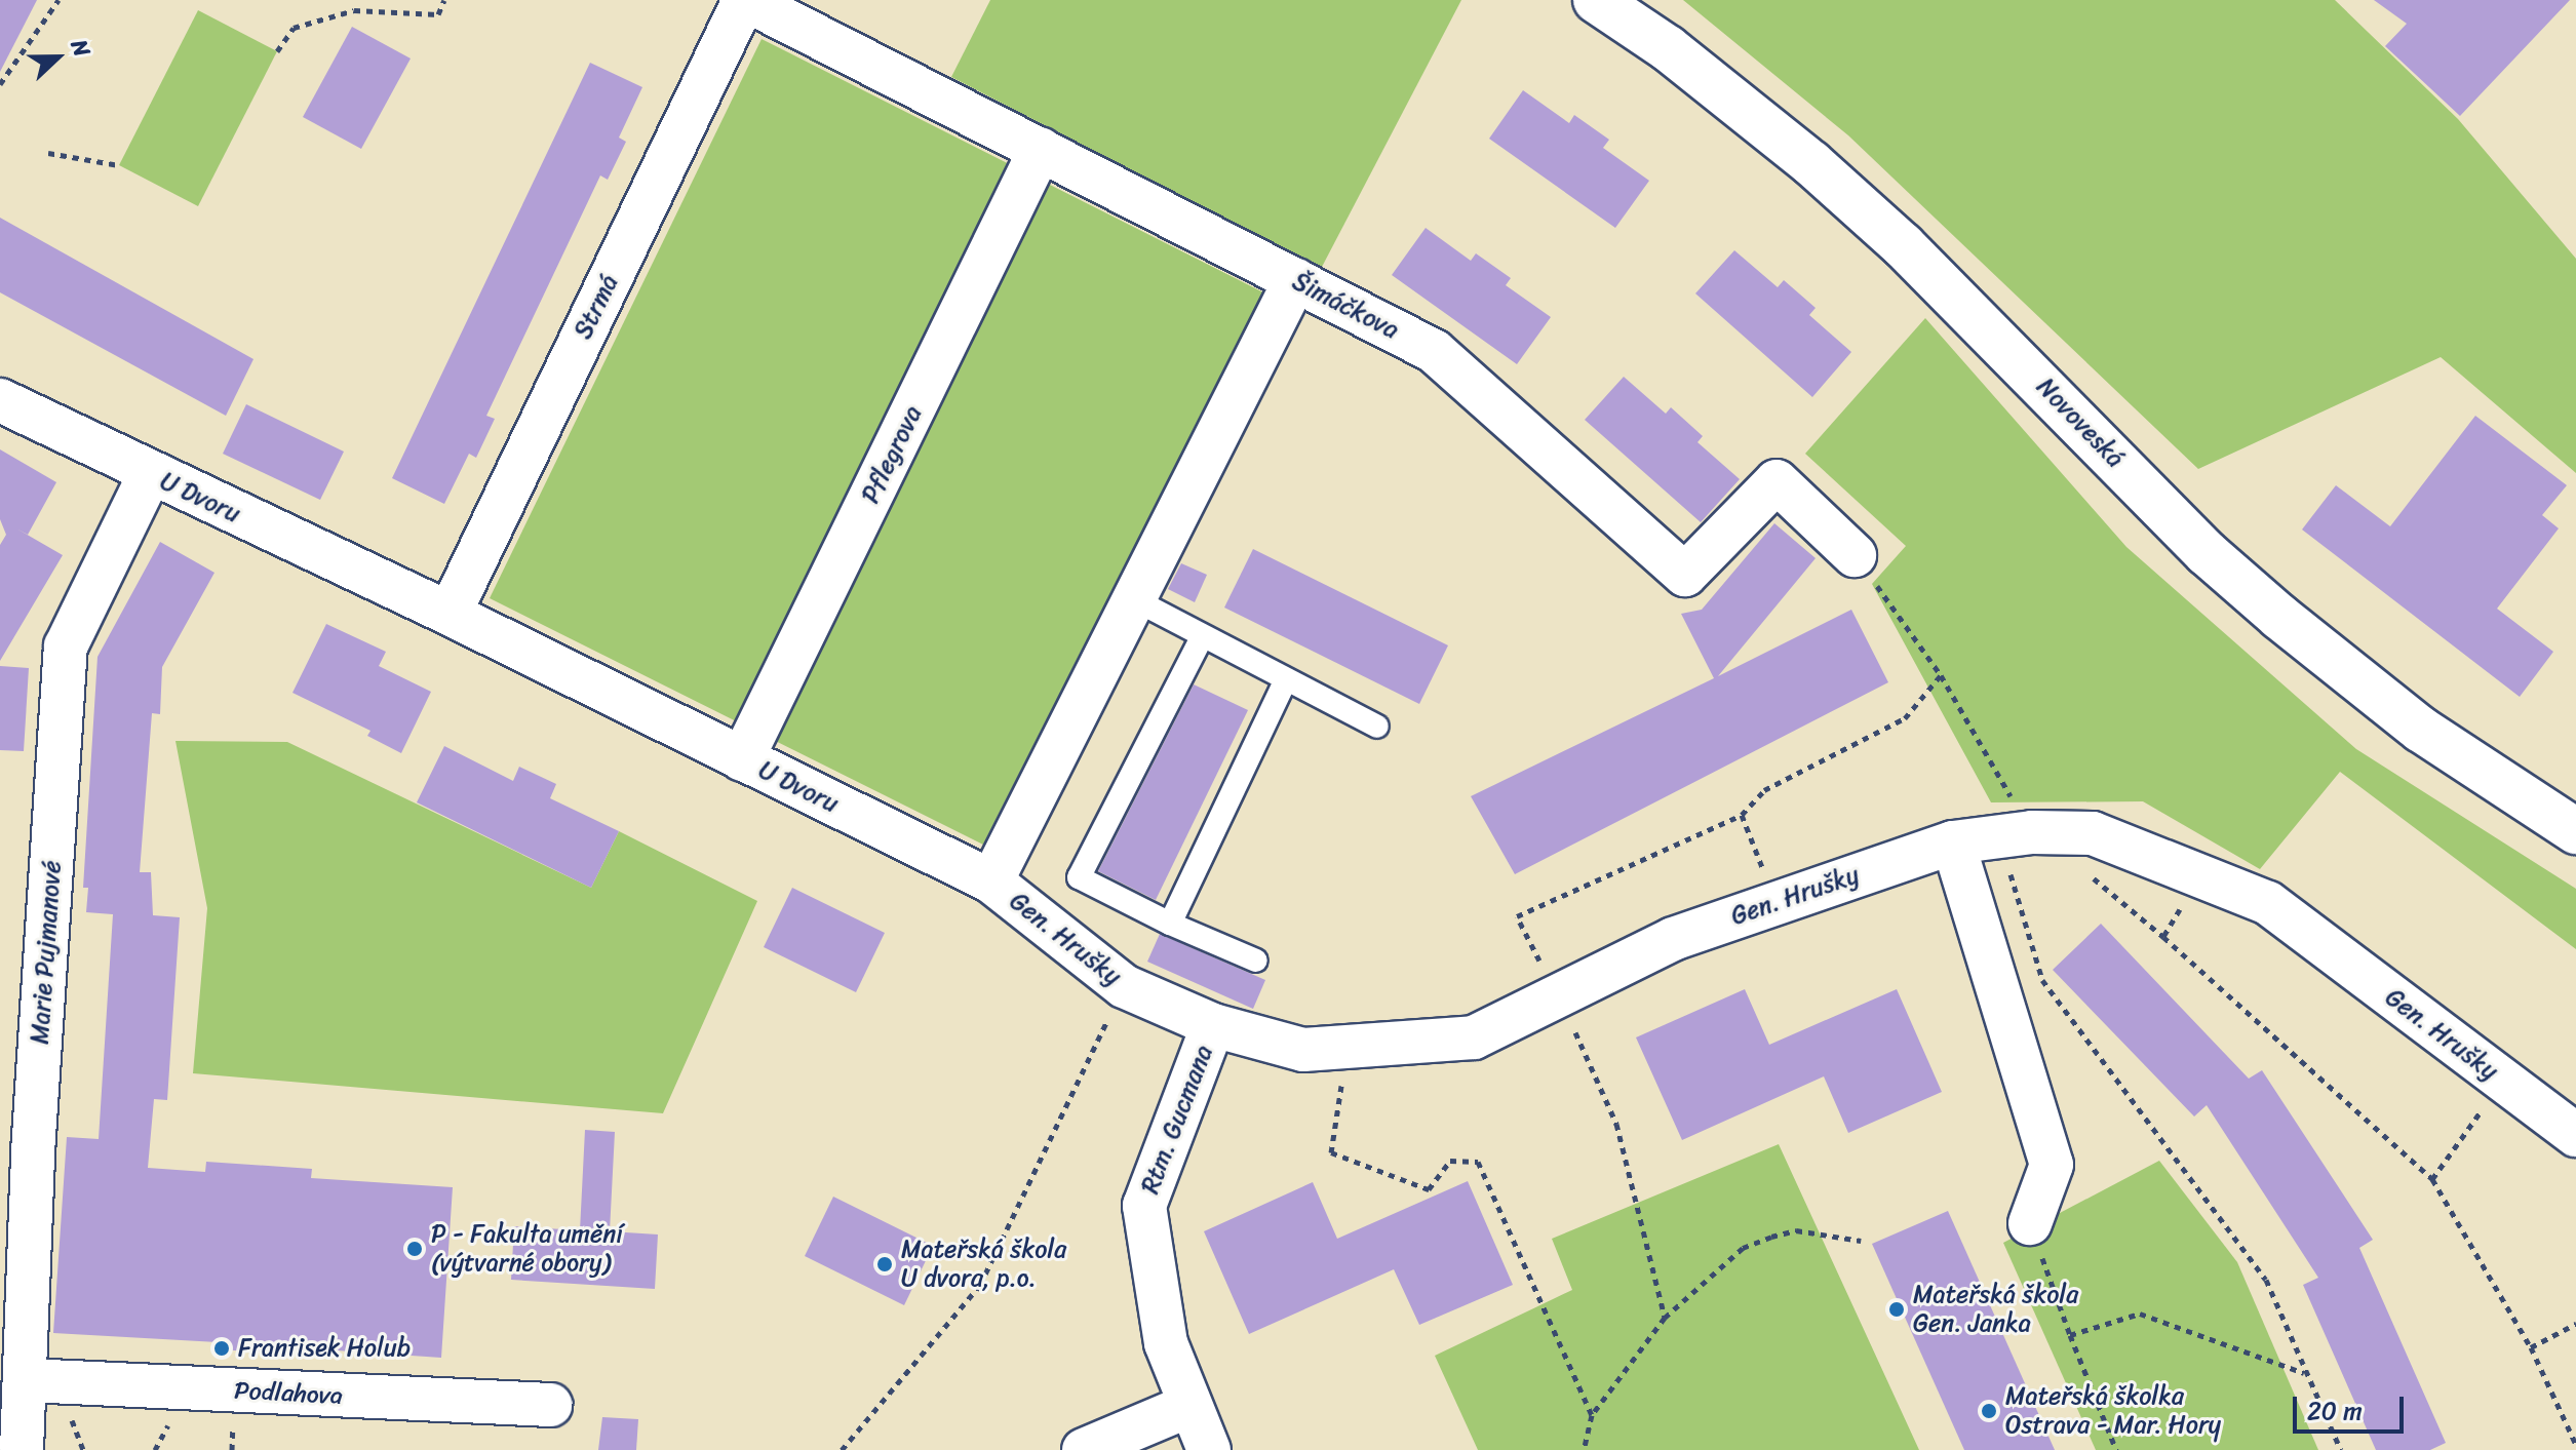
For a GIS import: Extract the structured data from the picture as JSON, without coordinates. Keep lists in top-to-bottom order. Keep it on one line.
{"streets":{"street":["Šimáčkova","Strmá","Novoveská","Pflegrova","U Dvoru","Gen. Hrušky","Marie Pujmanové","Rtm. Gucmana","Podlahova"]},"crossings":[["Šimáčkova","Strmá"],["Šimáčkova","Pflegrova"],["Strmá","U Dvoru"],["Pflegrova","U Dvoru"],["U Dvoru","Gen. Hrušky"],["U Dvoru","Marie Pujmanové"],["Gen. Hrušky","Rtm. Gucmana"],["Marie Pujmanové","Podlahova"]],"places":["P - Fakulta umění (výtvarné obory)","Mateřská škola U dvora, p.o.","Mateřská škola Gen. Janka","Frantisek Holub","Mateřská školka Ostrava - Mar. Hory"],"scale_bar":"20 m","north":"right"}
